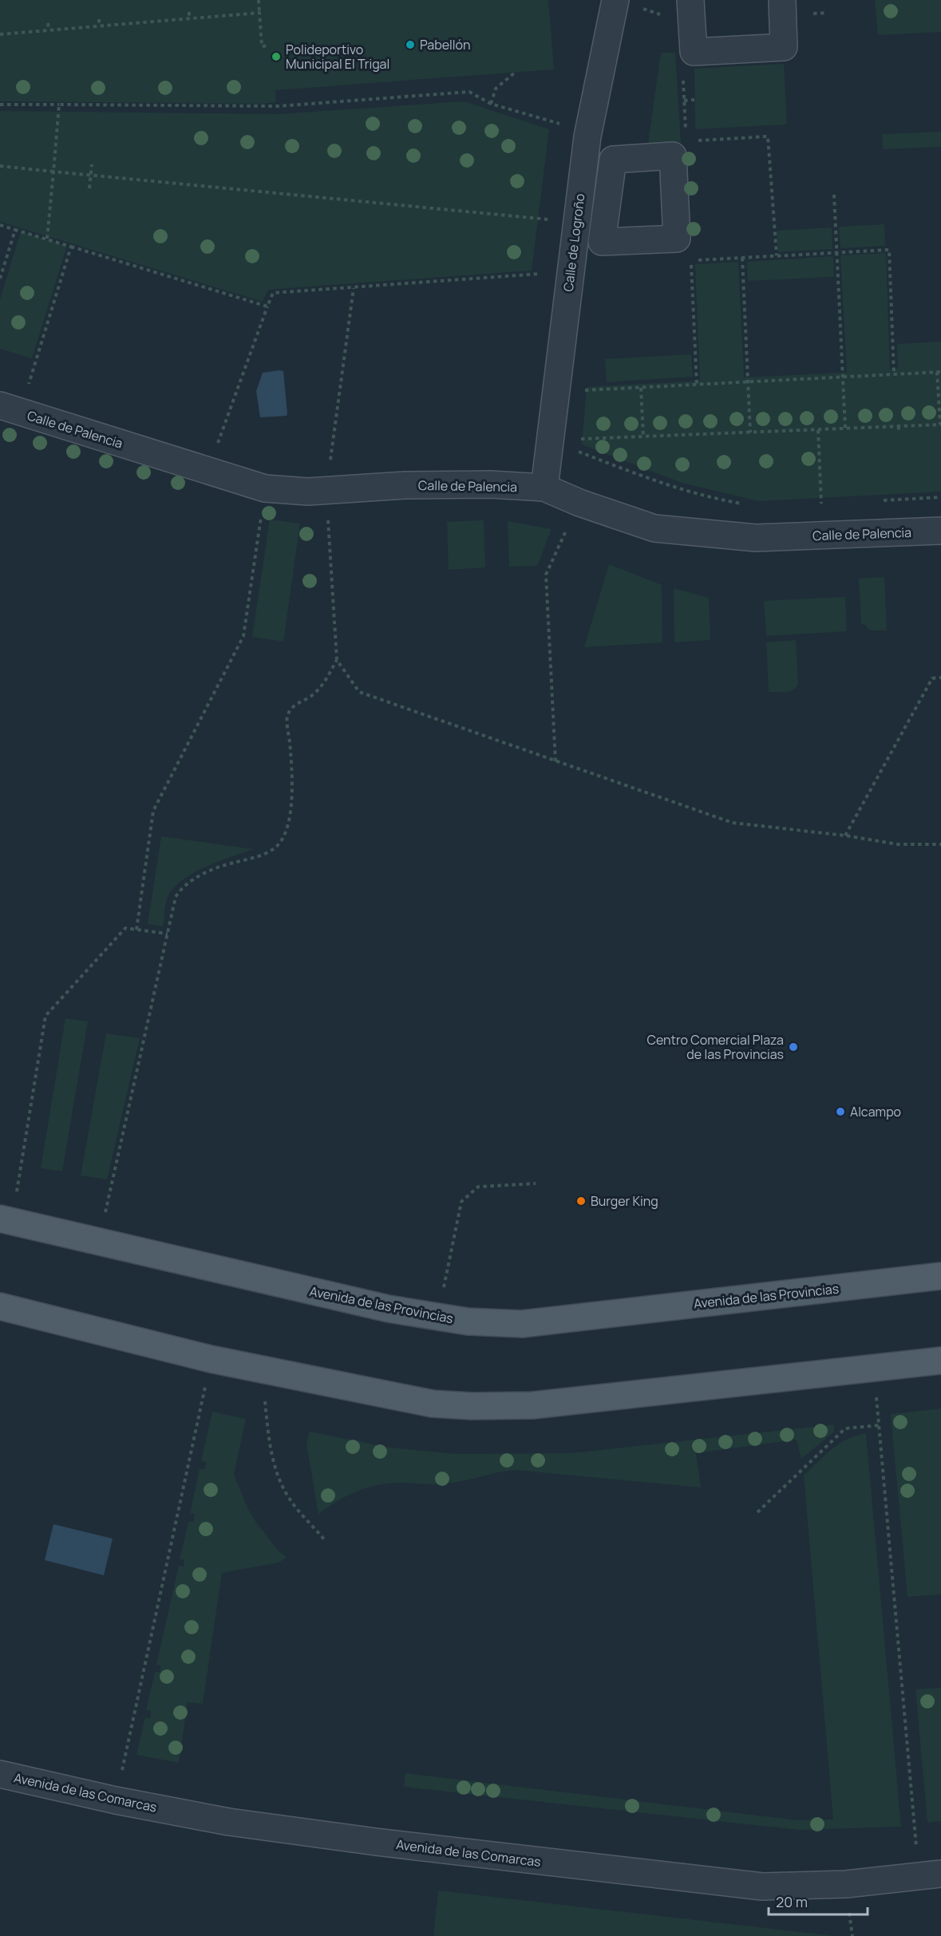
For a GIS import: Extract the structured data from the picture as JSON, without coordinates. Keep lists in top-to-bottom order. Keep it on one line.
{"streets":{"main road":["Avenida de las Provincias"],"street":["Calle de Logroño","Calle de Palencia","Avenida de las Comarcas"]},"crossings":[["Calle de Logroño","Calle de Palencia"]],"places":["Pabellón","Polideportivo Municipal El Trigal","Centro Comercial Plaza de las Provincias","Alcampo","Burger King"],"scale_bar":"20 m"}
